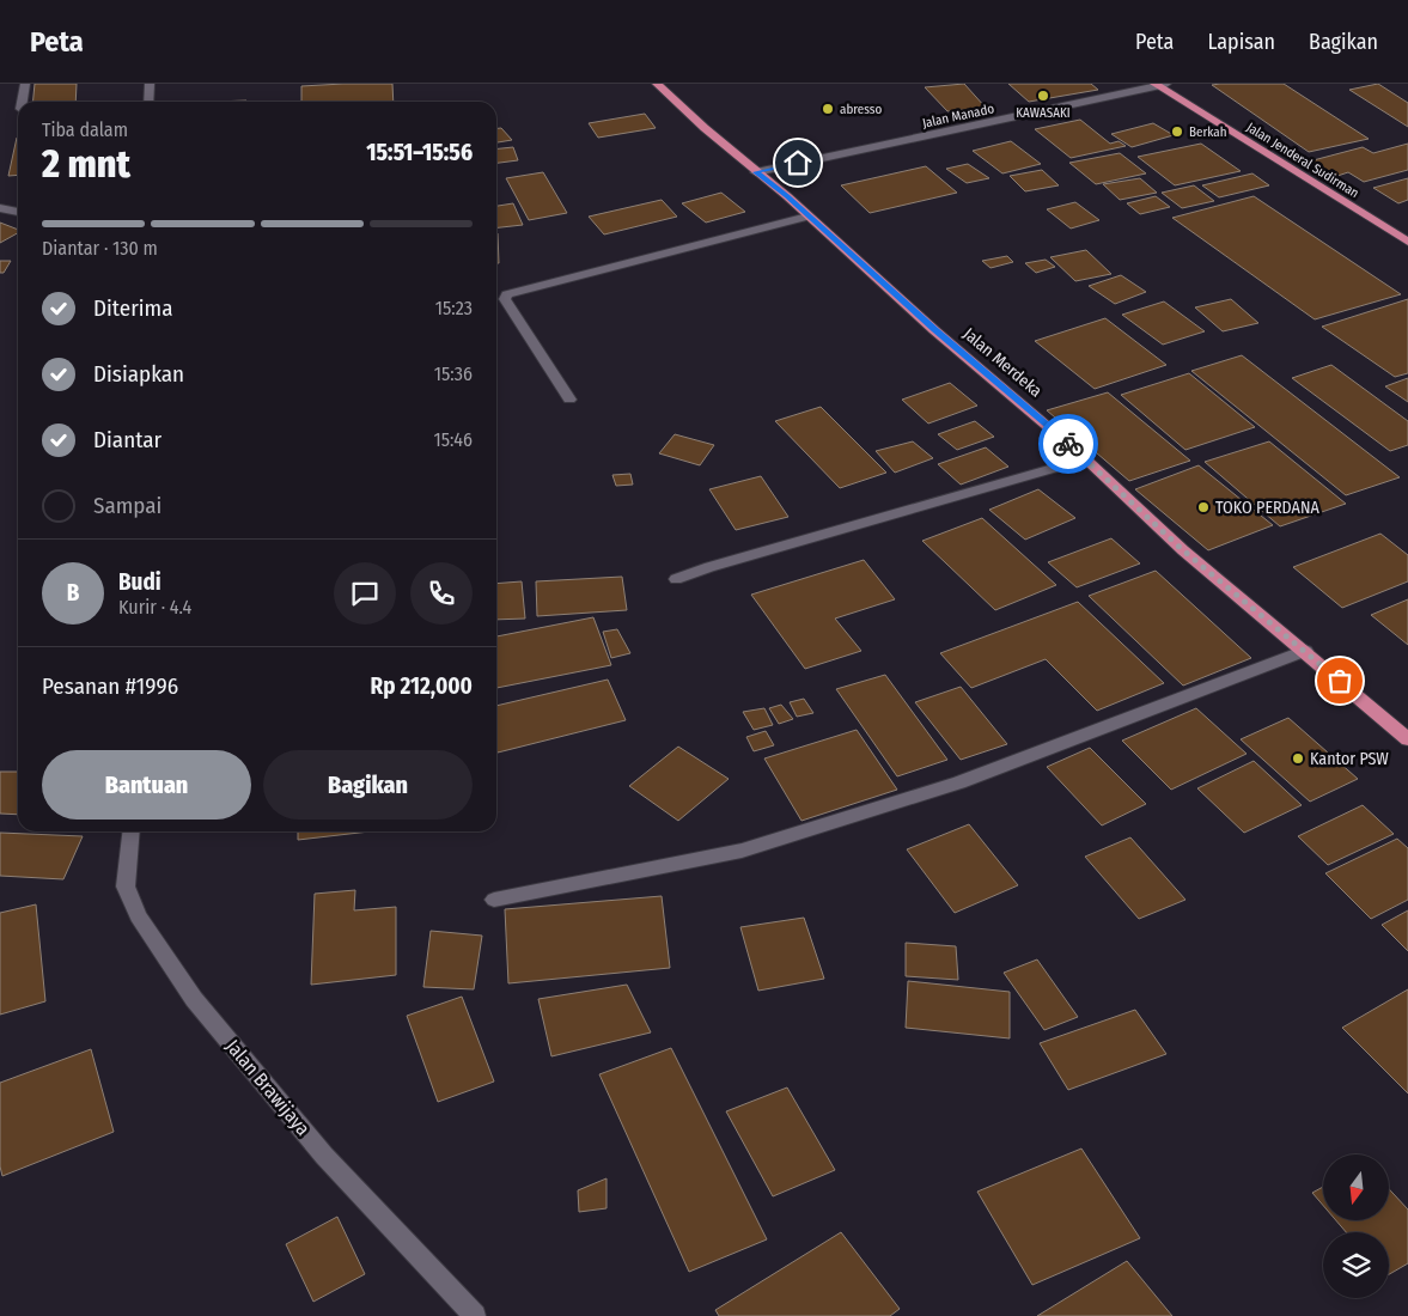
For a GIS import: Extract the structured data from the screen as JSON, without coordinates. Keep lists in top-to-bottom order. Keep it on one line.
{"streets":{"highway":["Jalan Jenderal Sudirman","Jalan Merdeka"],"street":["Jalan Manado","Jalan Brawijaya"]},"crossings":[["Jalan Manado","Jalan Jenderal Sudirman"],["Jalan Manado","Jalan Merdeka"]],"places":["KAWASAKI","abresso","Berkah","TOKO PERDANA","Kantor PSW"],"north":"bottom","page":{"header":"Peta","nav":["Peta","Lapisan","Bagikan"],"heading":["2 mnt","Tiba dalam","15:51–15:56"],"panel":["Budi","Kurir · 4.4","Pesanan #1996","Rp 212,000"],"bar":"Diantar · 130 m","list":[["Diterima","15:23"],["Disiapkan","15:36"],["Diantar","15:46"],"Sampai"],"round":"B","buttons":["Bantuan","Bagikan"]}}
